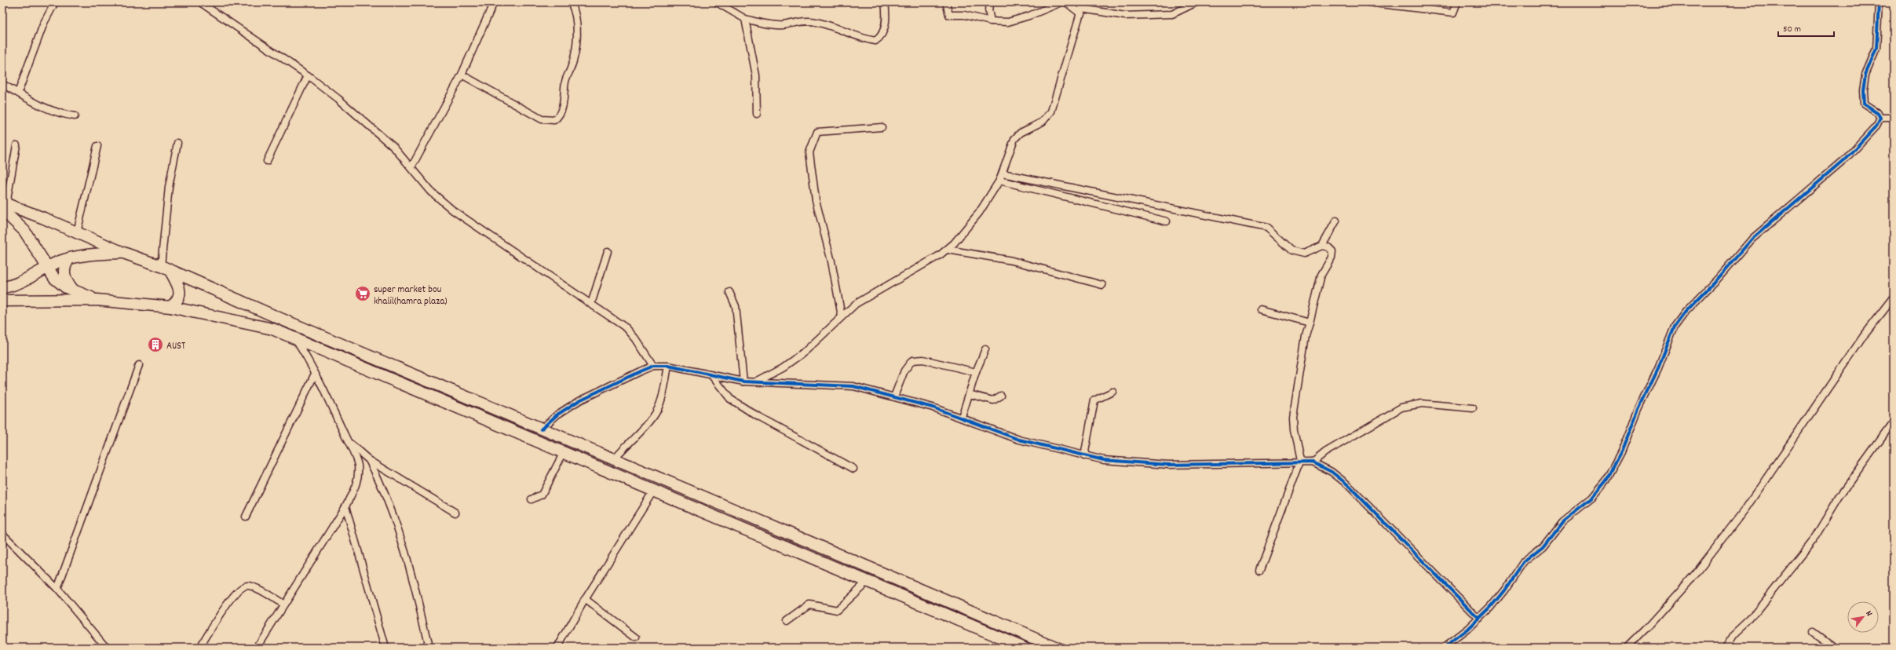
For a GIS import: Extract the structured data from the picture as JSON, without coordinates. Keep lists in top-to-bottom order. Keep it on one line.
{"places":{"supermarket":["super market bou khalil(hamra plaza)"],"building":["AUST"]},"scale_bar":"50 m","north":"top right"}
